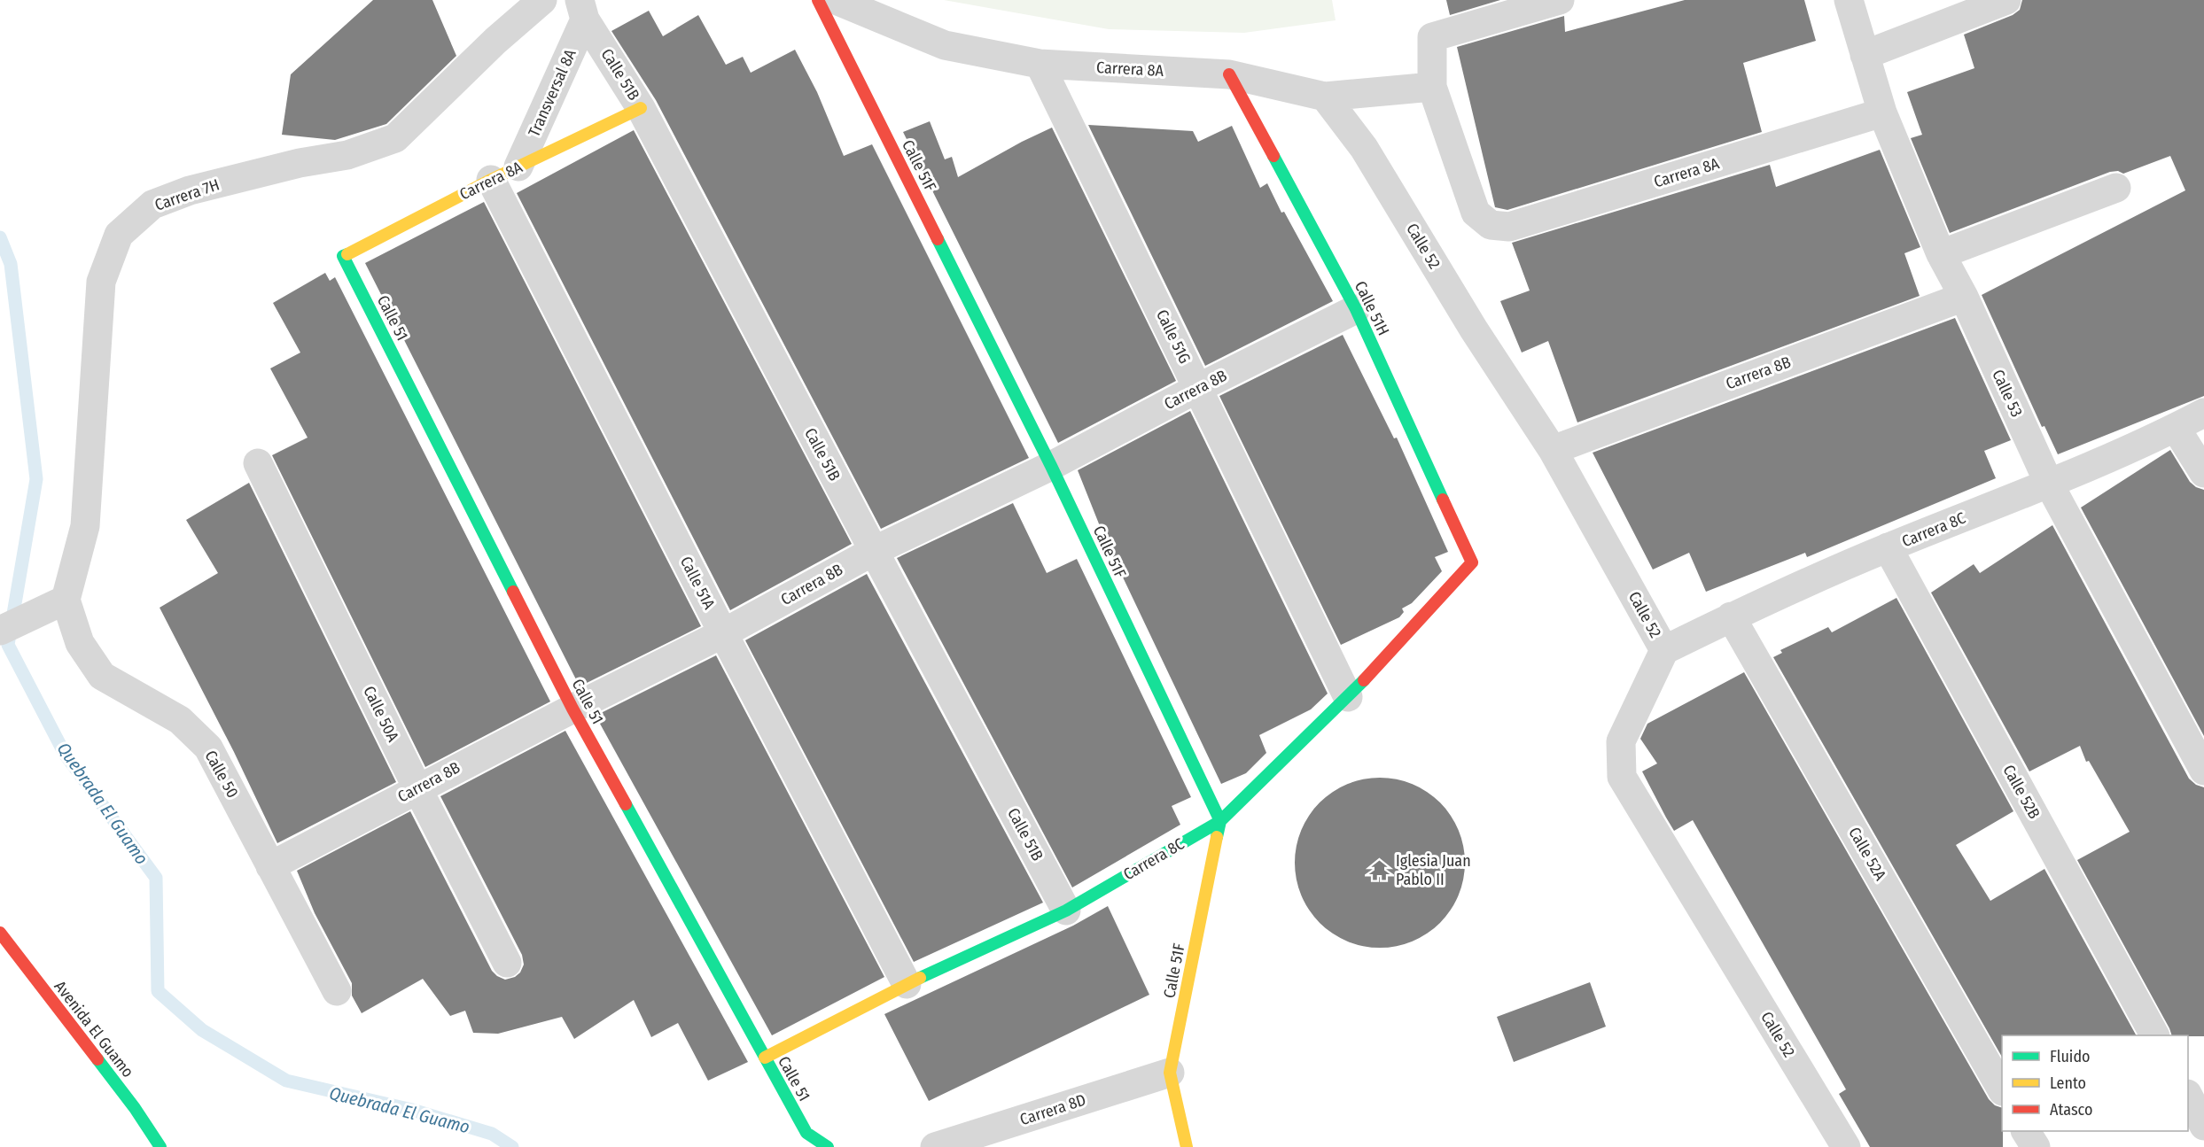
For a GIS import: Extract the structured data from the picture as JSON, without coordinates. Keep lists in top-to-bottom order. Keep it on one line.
{"streets":{"street":["Carrera 8A","Calle 51B","Transversal 8A","Calle 51F","Carrera 7H","Calle 52","Calle 51H","Calle 51","Calle 51G","Carrera 8B","Calle 53","Carrera 8C","Calle 51A","Calle 50A","Calle 50","Calle 52B","Calle 52A","Avenida El Guamo","Carrera 8D"]},"crossings":[["Carrera 8A","Calle 51B"],["Carrera 8A","Transversal 8A"],["Carrera 8A","Calle 52"],["Carrera 8A","Calle 51H"],["Carrera 8A","Calle 51"],["Carrera 8A","Calle 51G"],["Carrera 8A","Calle 53"],["Carrera 8A","Calle 51A"],["Calle 51B","Transversal 8A"],["Calle 51B","Carrera 8B"],["Calle 51B","Carrera 8C"],["Calle 51F","Carrera 8B"],["Calle 51F","Carrera 8C"],["Calle 51F","Carrera 8D"],["Carrera 7H","Calle 50"],["Calle 52","Carrera 8B"],["Calle 52","Carrera 8C"],["Calle 51H","Carrera 8B"],["Calle 51H","Carrera 8C"],["Calle 51","Carrera 8B"],["Calle 51","Carrera 8C"],["Calle 51G","Carrera 8B"],["Calle 51G","Carrera 8C"],["Carrera 8B","Calle 53"],["Carrera 8B","Calle 51A"],["Carrera 8B","Calle 50A"],["Carrera 8B","Calle 50"],["Calle 53","Carrera 8C"],["Carrera 8C","Calle 51A"],["Carrera 8C","Calle 52B"],["Carrera 8C","Calle 52A"]],"water":["Quebrada El Guamo"],"places":{"temple":["Iglesia Juan Pablo II"]},"legend":["Fluido","Lento","Atasco"]}
